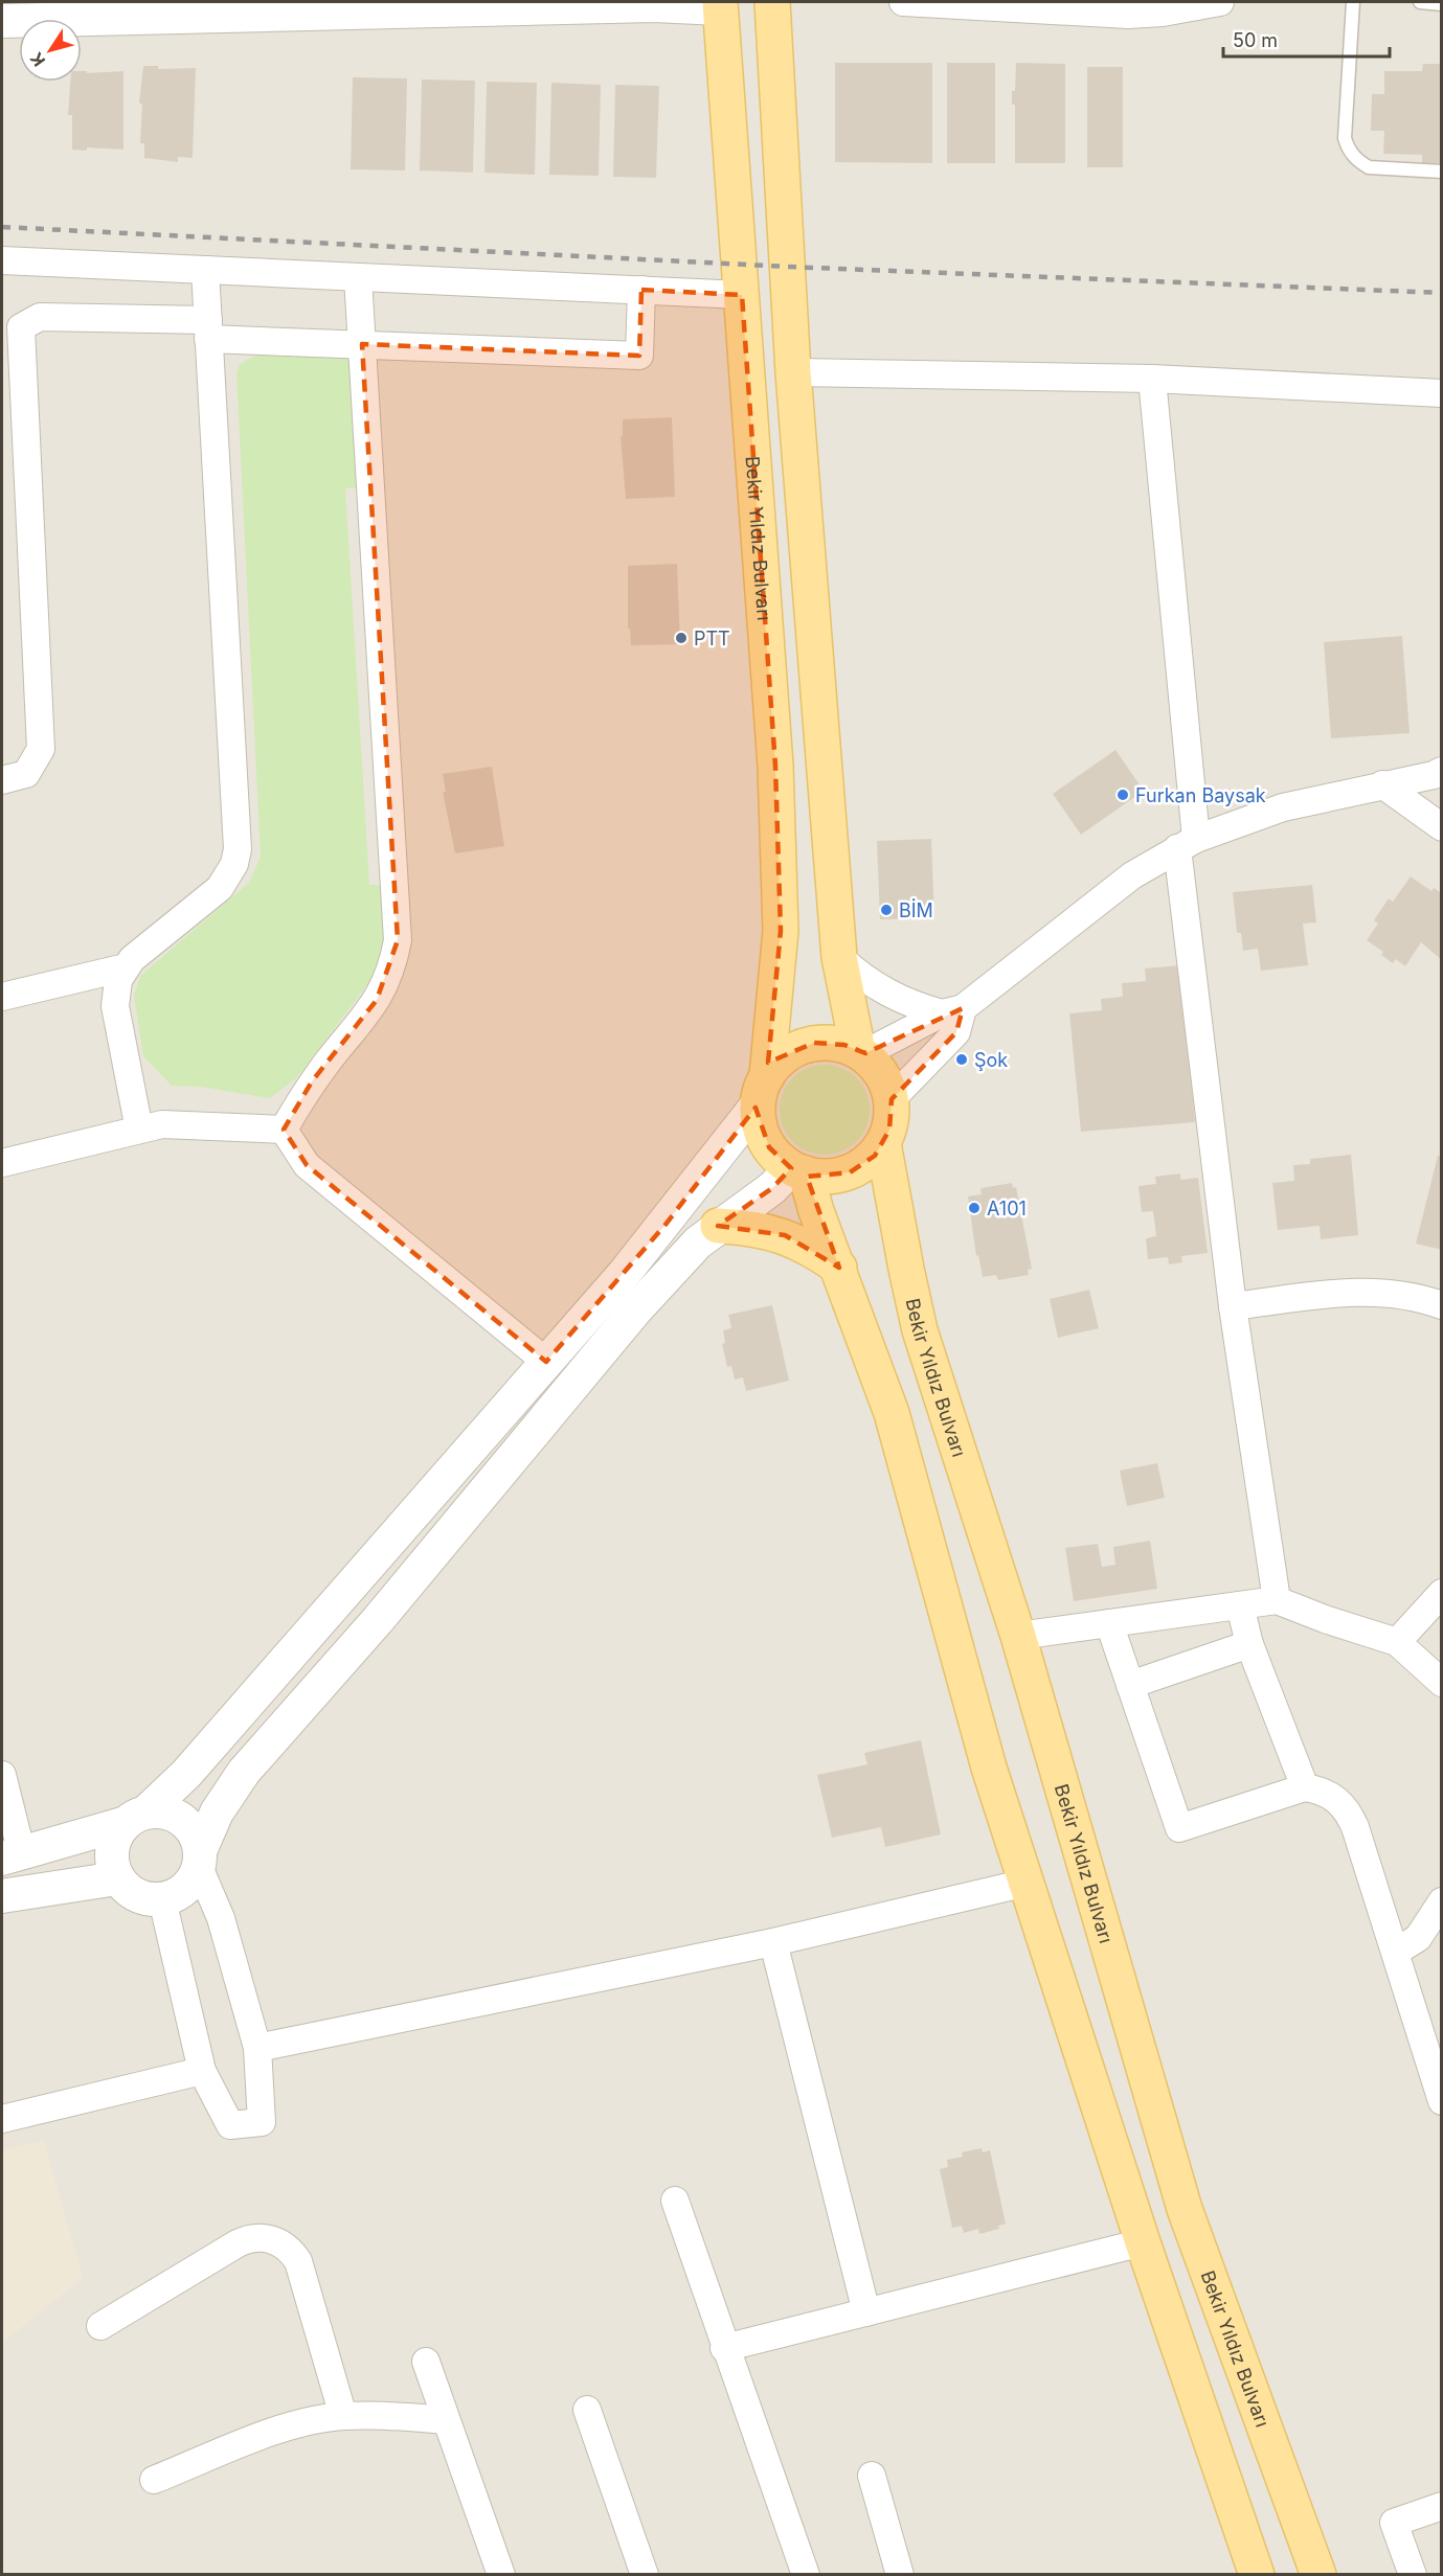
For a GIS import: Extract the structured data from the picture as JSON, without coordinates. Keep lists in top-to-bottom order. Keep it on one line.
{"streets":{"main road":["Bekir Yıldız Bulvarı"]},"places":["PTT","Furkan Baysak","BİM","Şok","A101"],"scale_bar":"50 m","north":"bottom left"}
